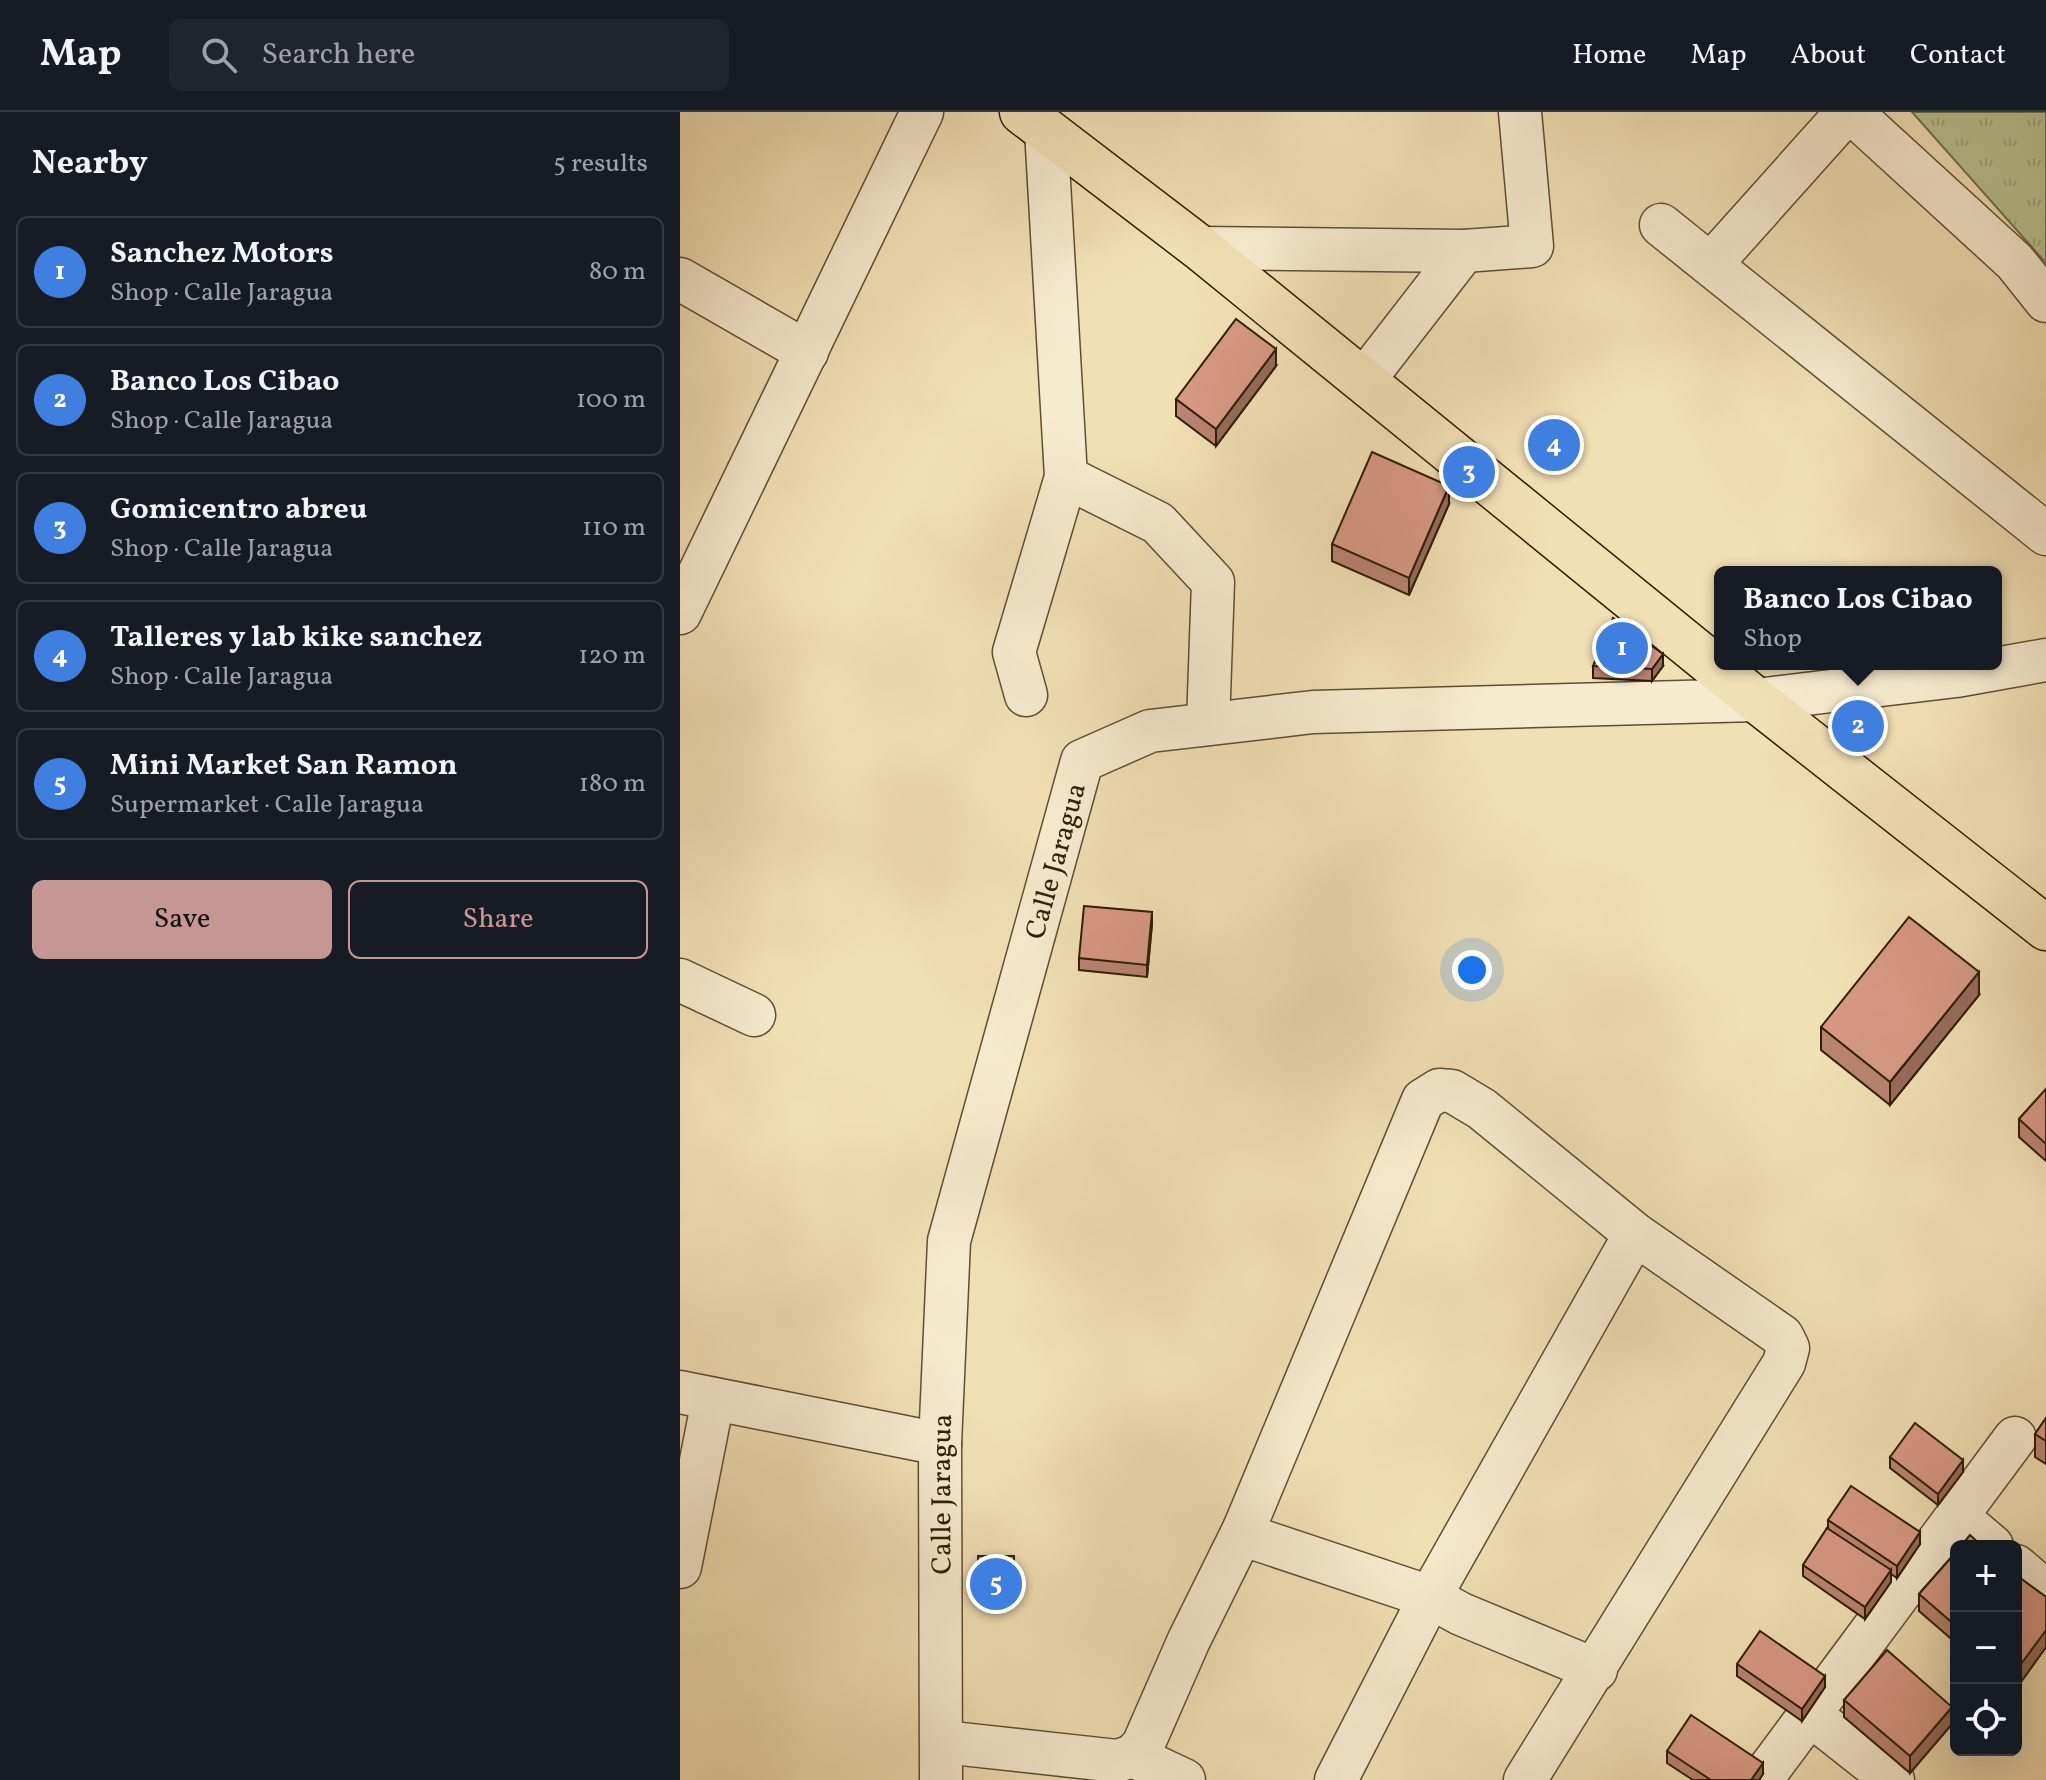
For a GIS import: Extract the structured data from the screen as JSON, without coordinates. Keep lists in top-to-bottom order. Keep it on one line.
{"streets":{"street":["Calle Jaragua"]},"page":{"header":"Map","search":"Search here","nav":["Home","Map","About","Contact"],"heading":["Nearby","5 results"],"list":[{"mark":"1","name":"Sanchez Motors","note":"Shop · Calle Jaragua","value":"80 m"},{"mark":"2","name":"Banco Los Cibao","note":"Shop · Calle Jaragua","value":"100 m"},{"mark":"3","name":"Gomicentro abreu","note":"Shop · Calle Jaragua","value":"110 m"},{"mark":"4","name":"Talleres y lab kike sanchez","note":"Shop · Calle Jaragua","value":"120 m"},{"mark":"5","name":"Mini Market San Ramon","note":"Supermarket · Calle Jaragua","value":"180 m"}],"pins":["4","3","1","2","5"],"popup":["Banco Los Cibao","Shop"],"buttons":["Save","Share"],"map_buttons":["+","−"]}}
